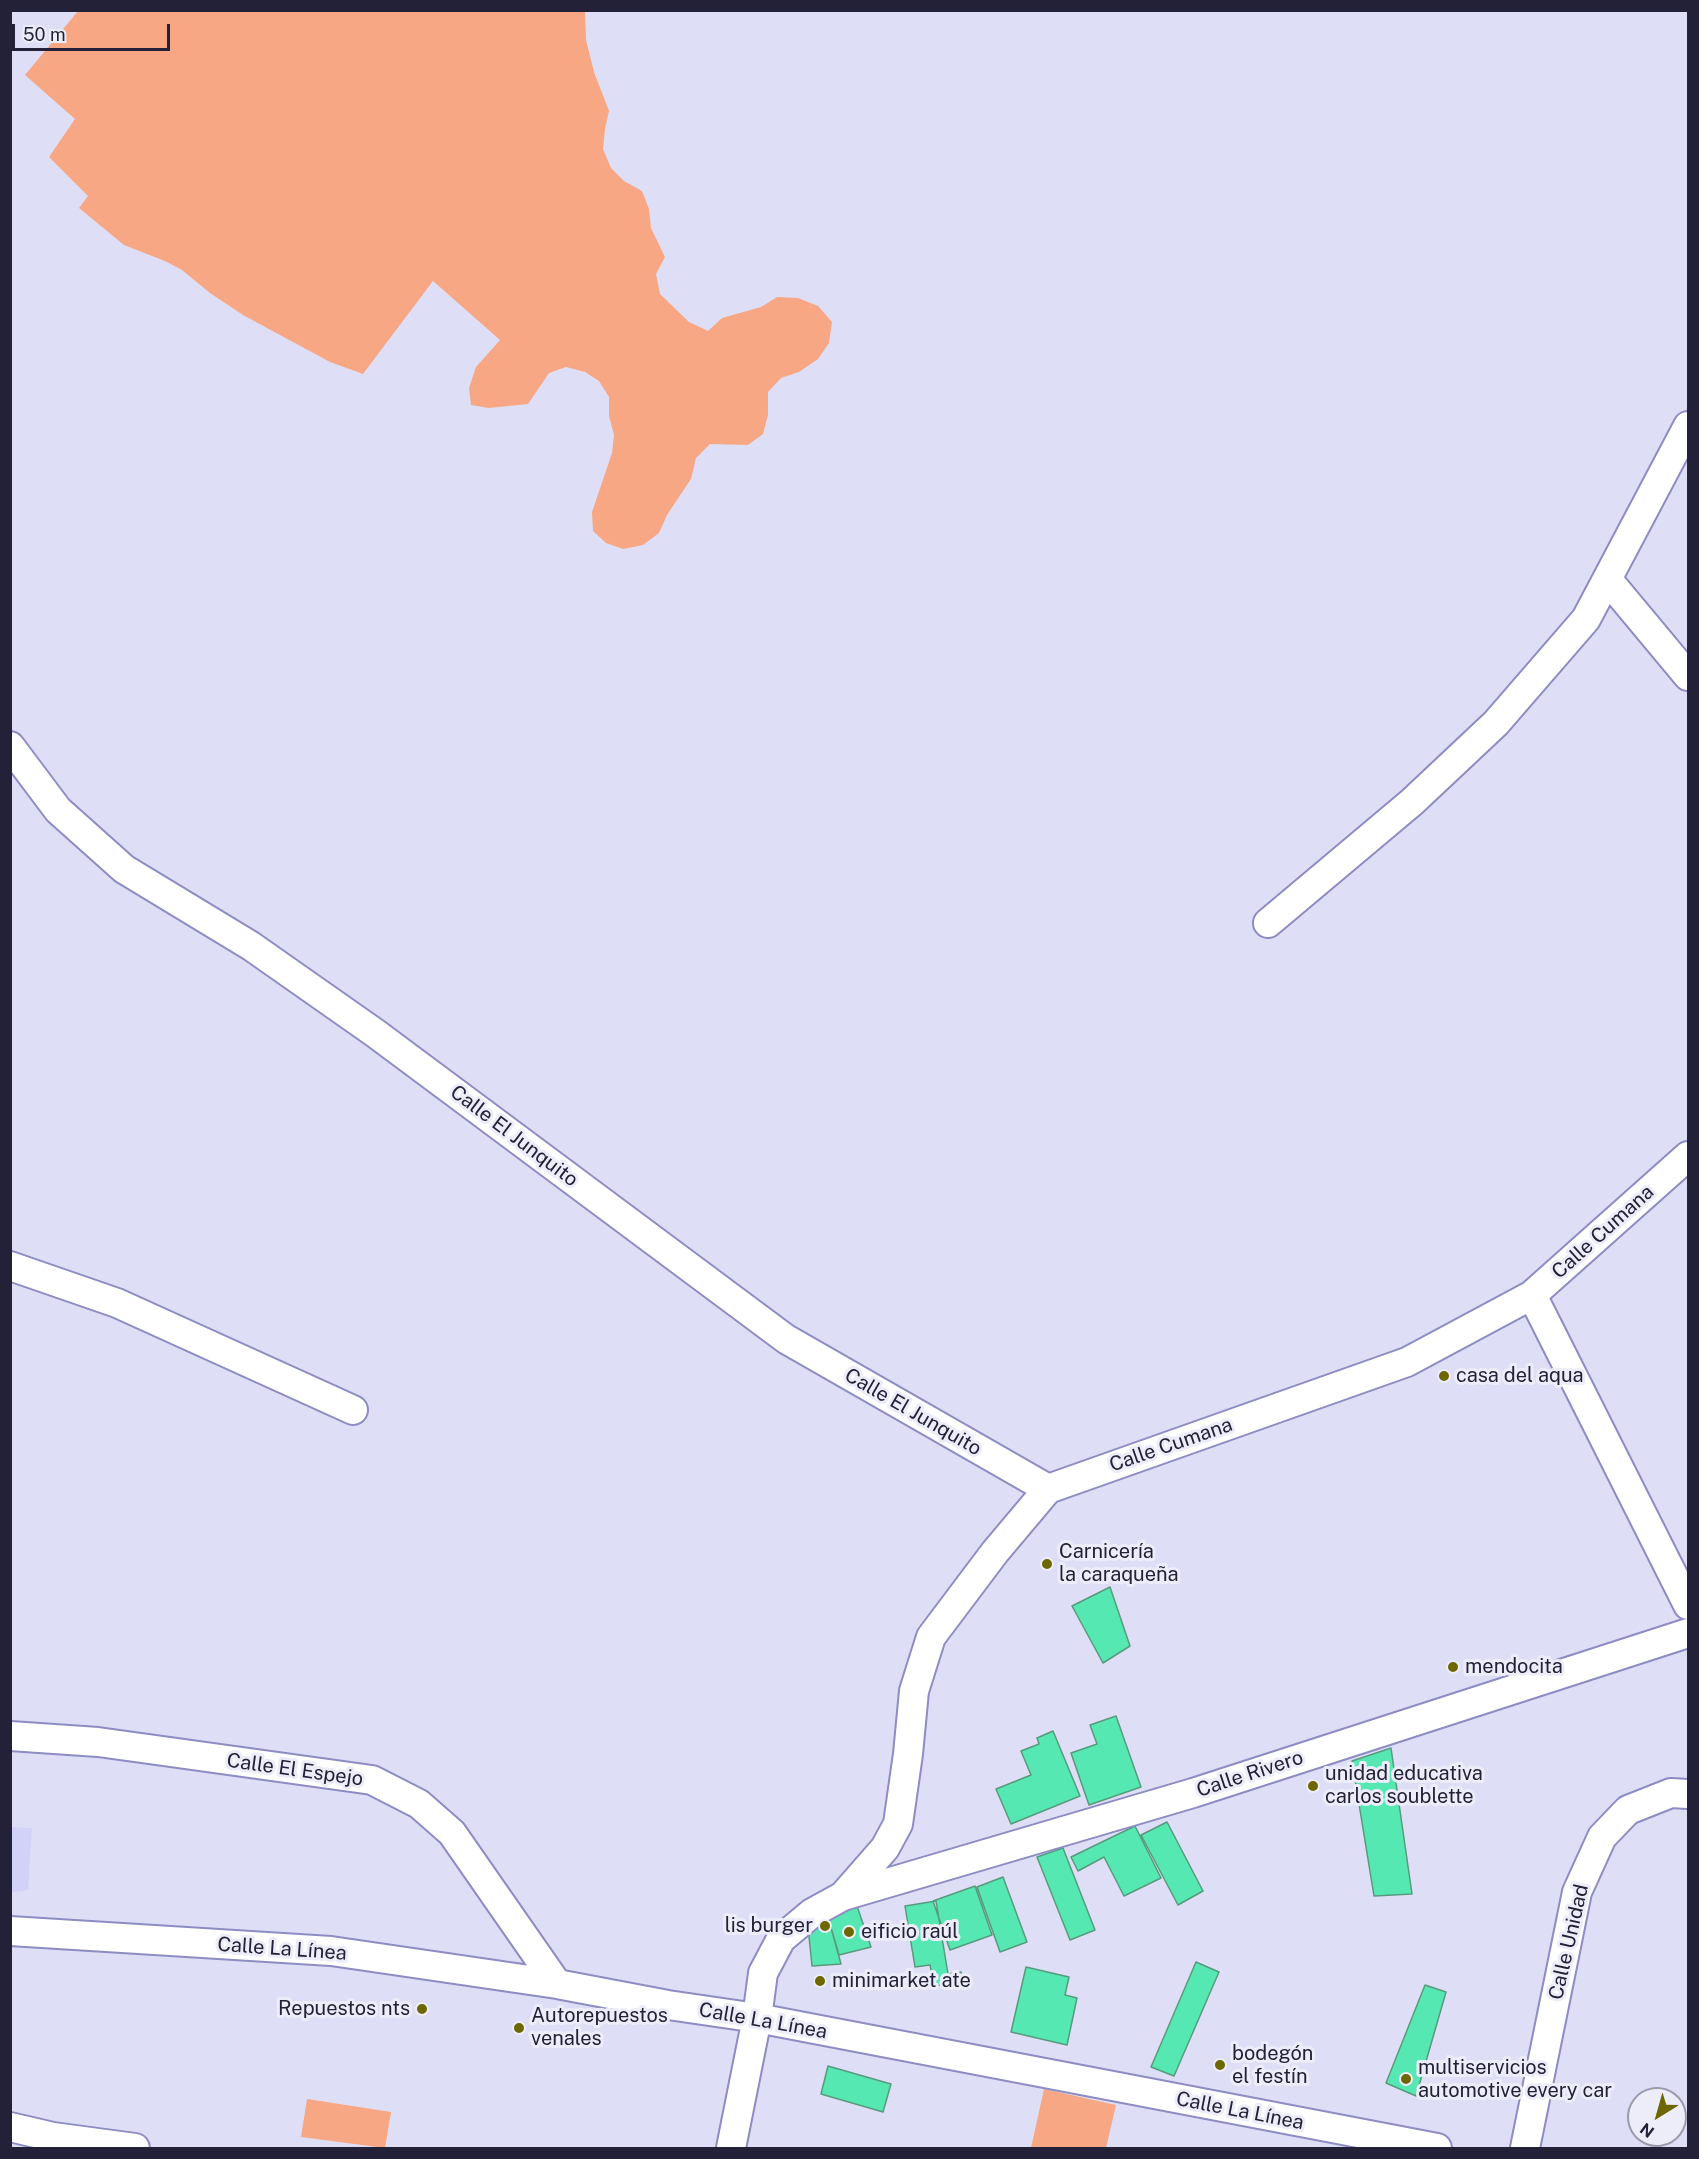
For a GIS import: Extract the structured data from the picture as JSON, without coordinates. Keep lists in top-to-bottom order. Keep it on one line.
{"streets":{"street":["Calle El Junquito","Calle Cumana","Calle El Espejo","Calle Rivero","Calle Unidad","Calle La Línea"]},"crossings":[["Calle El Junquito","Calle Cumana"],["Calle El Espejo","Calle La Línea"]],"places":["casa del aqua","Carnicería la caraqueña","mendocita","unidad educativa carlos soublette","lis burger","eificio raúl","minimarket ate","Repuestos nts","Autorepuestos venales","bodegón el festín","multiservicios automotive every car"],"scale_bar":"50 m","north":"bottom left"}
